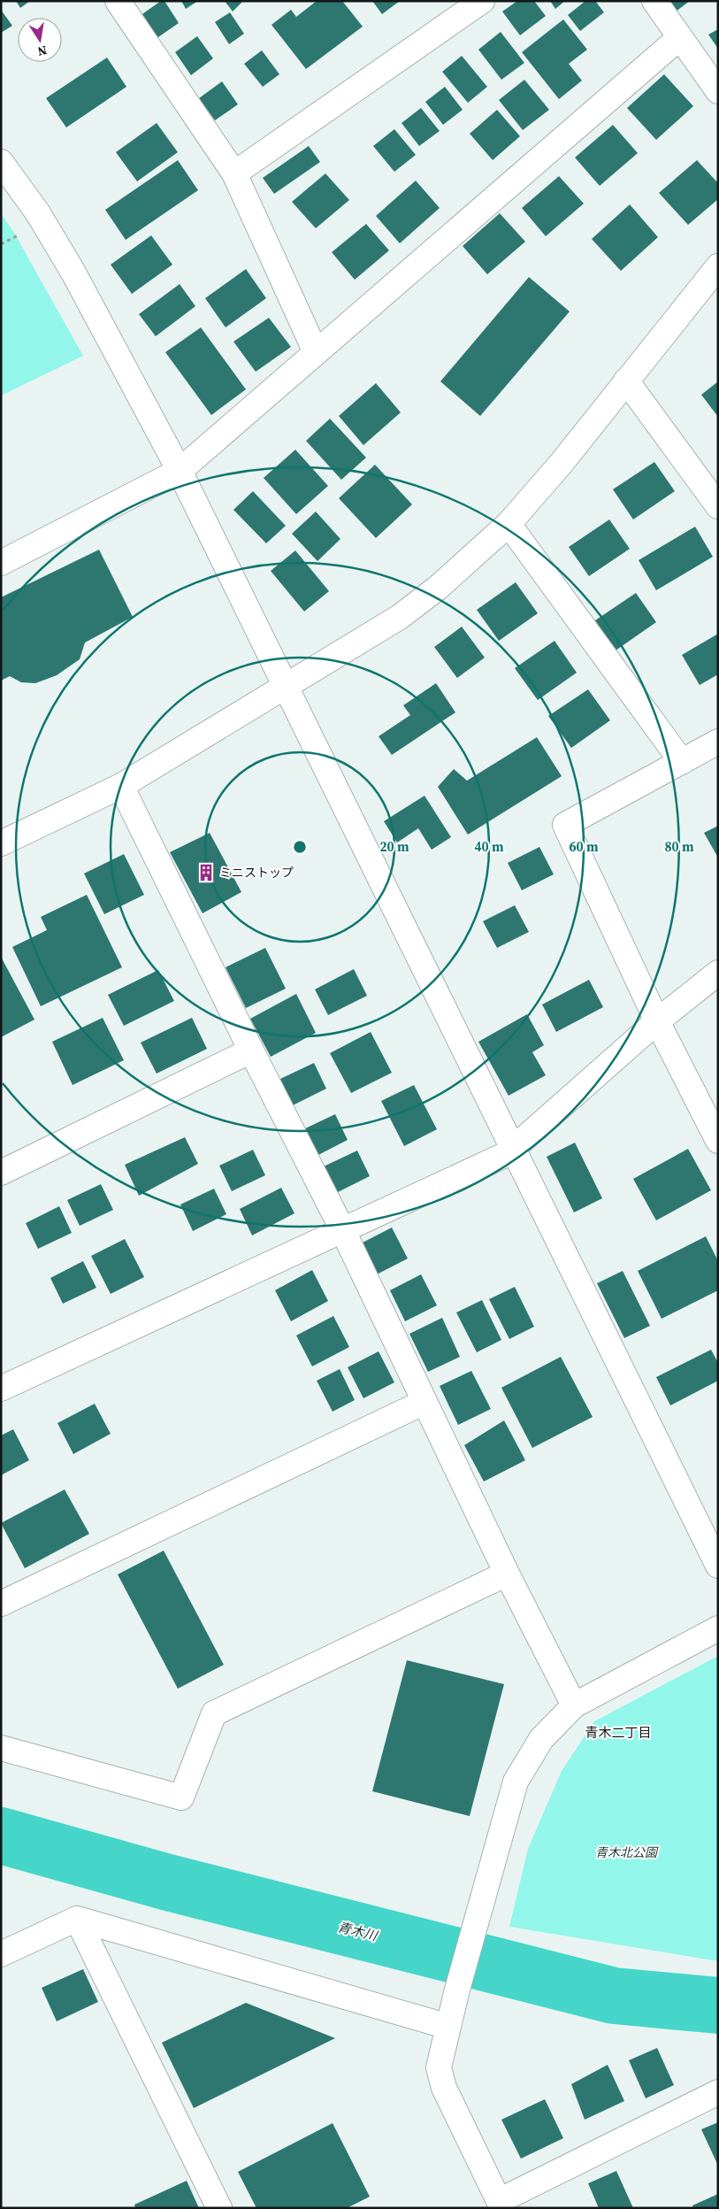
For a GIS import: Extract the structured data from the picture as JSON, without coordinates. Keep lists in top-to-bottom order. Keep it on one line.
{"districts":["青木二丁目"],"water":["青木川"],"parks":["青木北公園"],"places":{"building":["ミニストップ"]},"north":"bottom","rings":["20 m","40 m","60 m","80 m"]}
